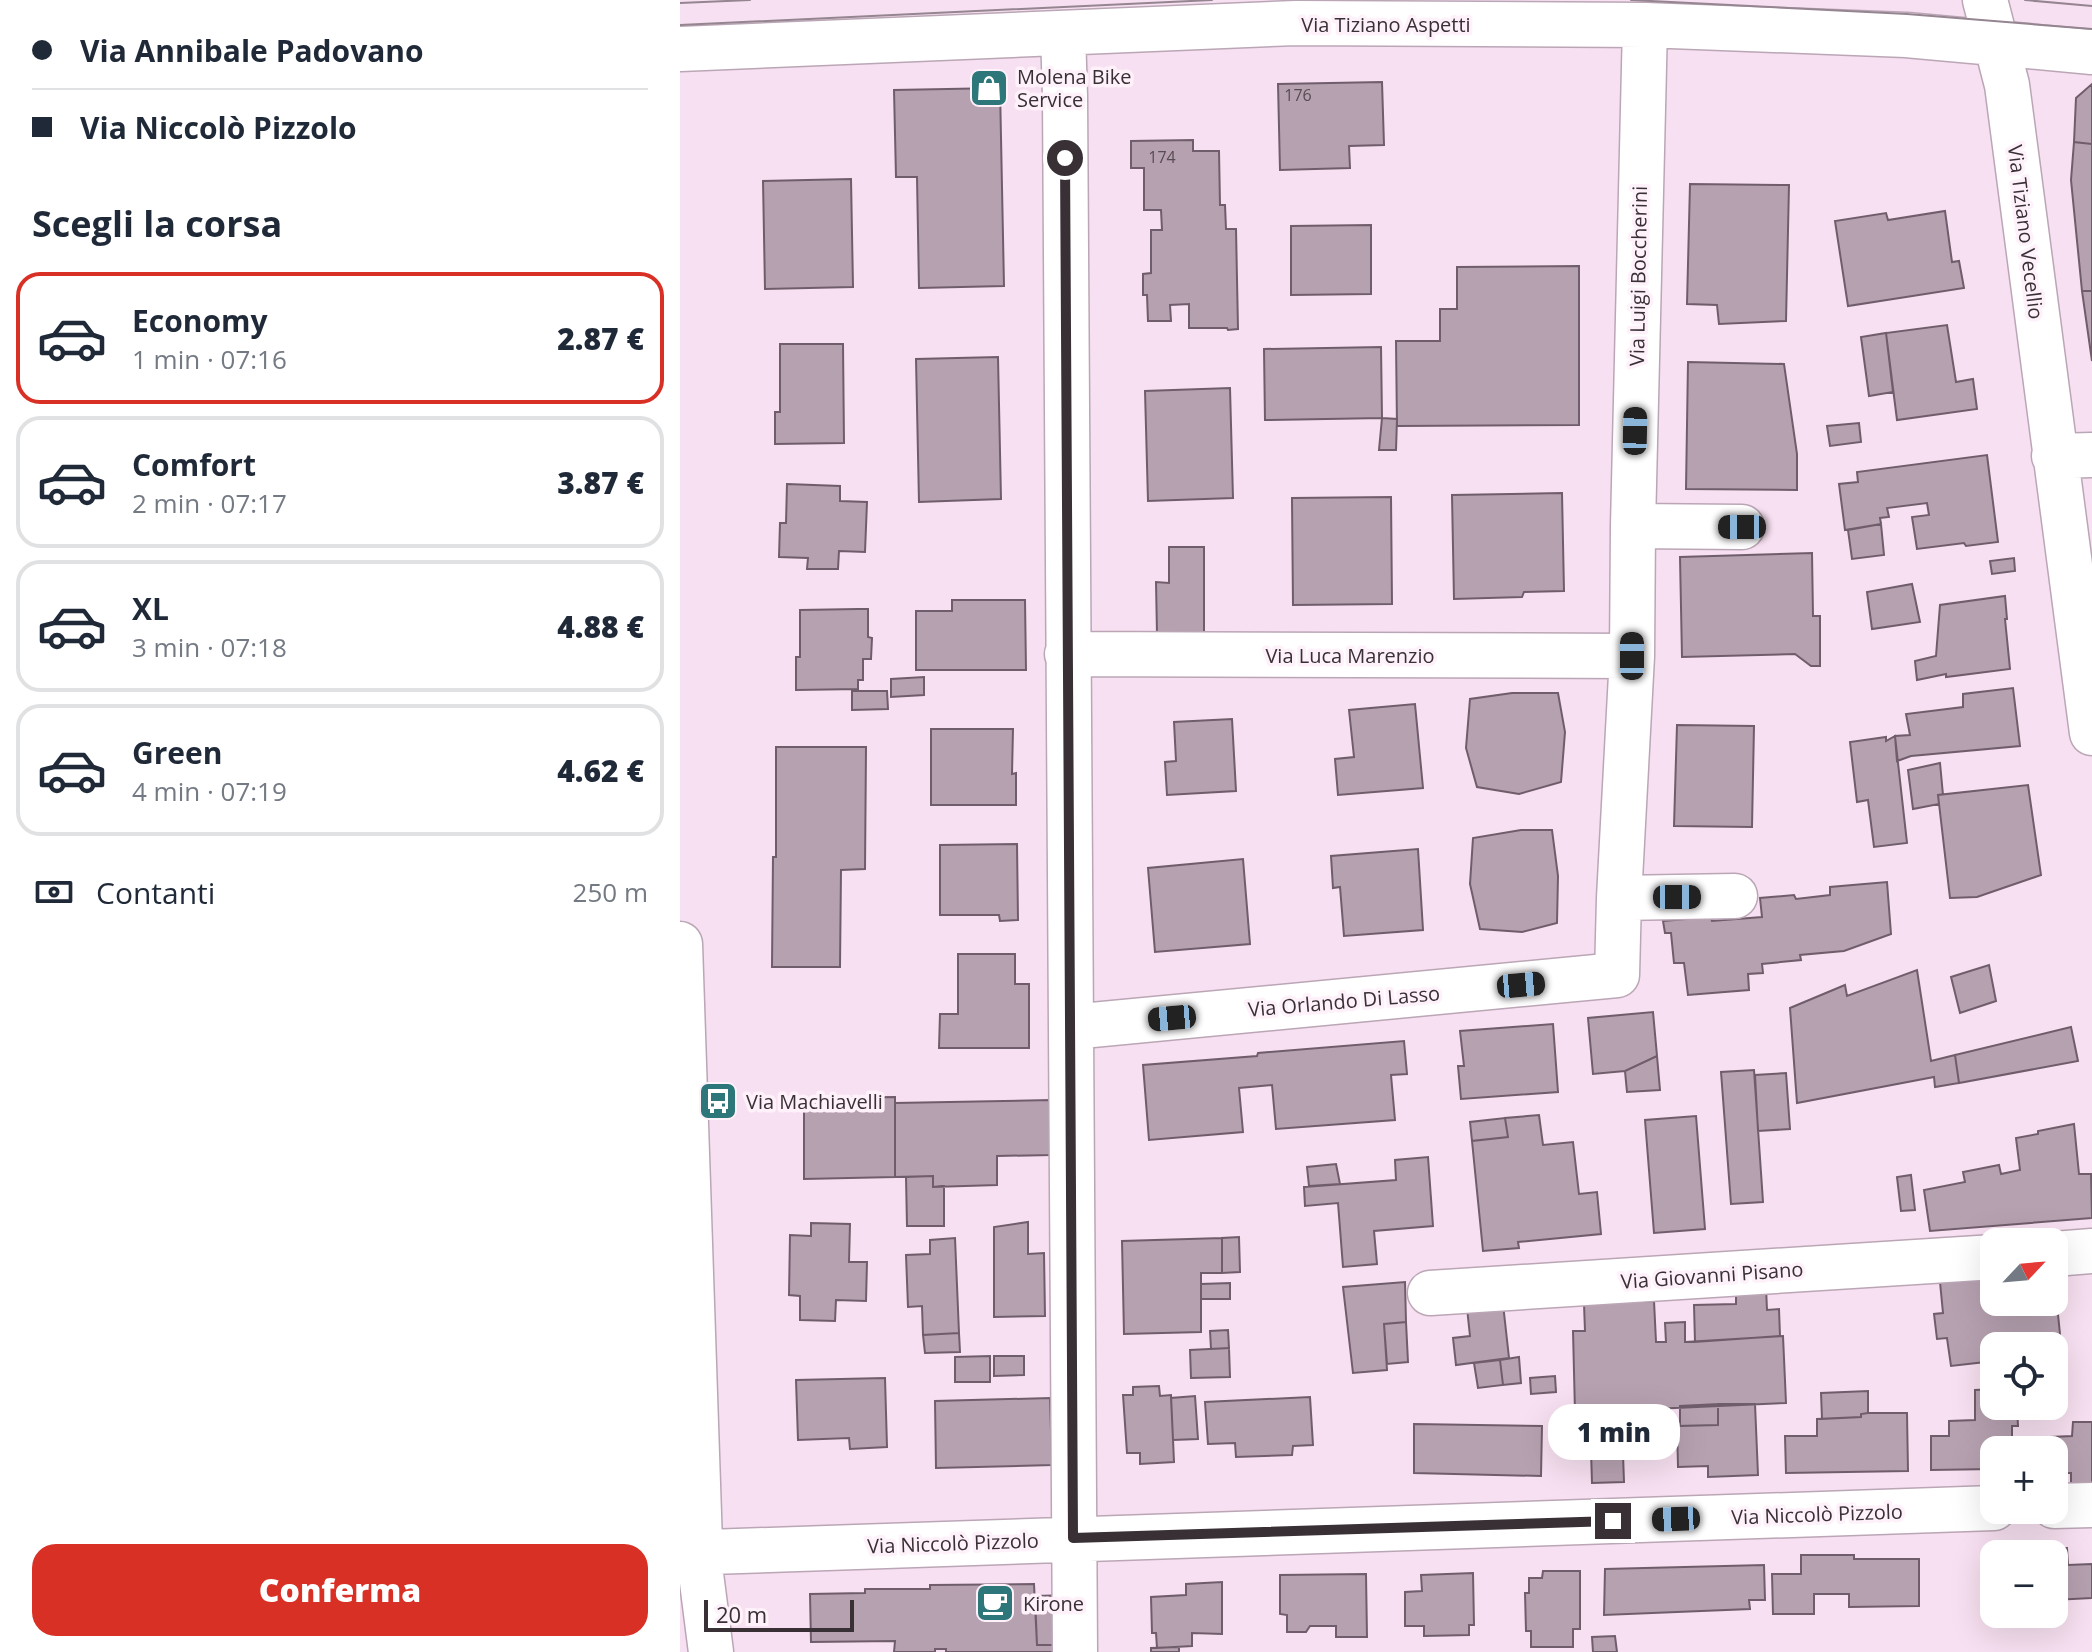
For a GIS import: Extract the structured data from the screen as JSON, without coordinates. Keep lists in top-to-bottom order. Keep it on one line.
{"streets":{"street":["Via Tiziano Aspetti","Via Tiziano Vecellio","Via Luigi Boccherini","Via Luca Marenzio","Via Orlando Di Lasso","Via Giovanni Pisano","Via Niccolò Pizzolo"]},"crossings":[["Via Tiziano Aspetti","Via Tiziano Vecellio"],["Via Tiziano Aspetti","Via Luigi Boccherini"],["Via Luigi Boccherini","Via Luca Marenzio"],["Via Luigi Boccherini","Via Orlando Di Lasso"]],"places":{"shop":["Molena Bike Service"],"bus stop":["Via Machiavelli"],"cafe":["Kirone"]},"house_numbers":["176","174"],"scale_bar":"20 m","north":"top right","page":{"banner":["Via Annibale Padovano","Via Niccolò Pizzolo"],"heading":"Scegli la corsa","list":[{"name":"Economy","note":"1 min · 07:16","value":"2.87 €"},{"name":"Comfort","note":"2 min · 07:17","value":"3.87 €"},{"name":"XL","note":"3 min · 07:18","value":"4.88 €"},{"name":"Green","note":"4 min · 07:19","value":"4.62 €"}],"pay":["Contanti","250 m"],"map_buttons":["+","−"],"bubble":"1 min","buttons":"Conferma","scale":"20 m"}}
